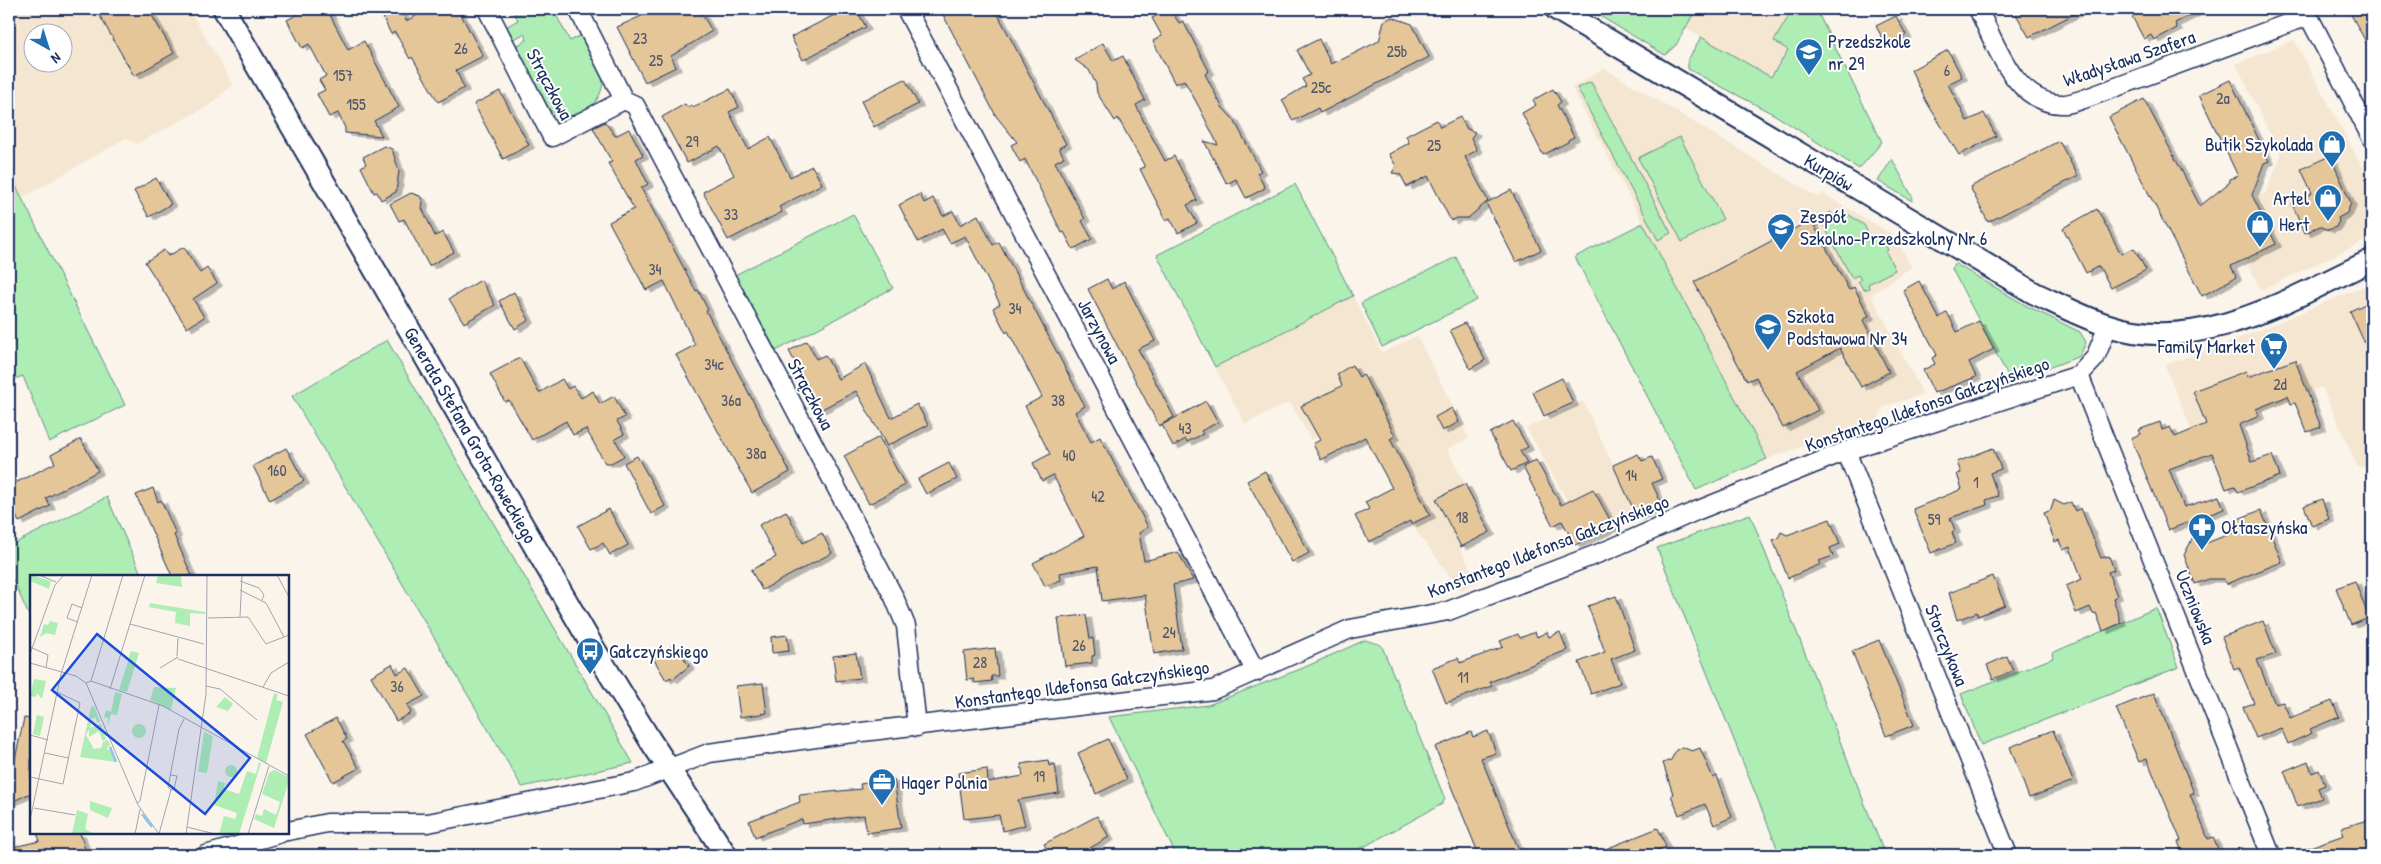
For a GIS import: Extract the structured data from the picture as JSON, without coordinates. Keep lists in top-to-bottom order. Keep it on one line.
{"streets":{"street":["Władysława Szafera","Strączkowa","Kurpiów","Jarzynowa","Konstantego Ildefonsa Gałczyńskiego","Generała Stefana Grota-Roweckiego","Uczniowska","Storczykowa"]},"crossings":[["Strączkowa","Konstantego Ildefonsa Gałczyńskiego"],["Kurpiów","Konstantego Ildefonsa Gałczyńskiego"],["Jarzynowa","Konstantego Ildefonsa Gałczyńskiego"],["Konstantego Ildefonsa Gałczyńskiego","Generała Stefana Grota-Roweckiego"],["Konstantego Ildefonsa Gałczyńskiego","Uczniowska"],["Konstantego Ildefonsa Gałczyńskiego","Storczykowa"]],"places":{"school or university":["Przedszkole nr 29","Zespół Szkolno-Przedszkolny Nr 6","Szkoła Podstawowa Nr 34"],"shop":["Butik Szykolada","Artel","Hert"],"supermarket":["Family Market"],"pharmacy":["Ołtaszyńska"],"bus stop":["Gałczyńskiego"],"office":["Hager Polnia"]},"house_numbers":["23","26","25b","25","6","157","25c","2a","155","29","25","33","34","34","34c","2d","36a","38","43","38a","40","160","14","1","42","18","59","24","26","28","11","36","19"],"north":"bottom right"}
